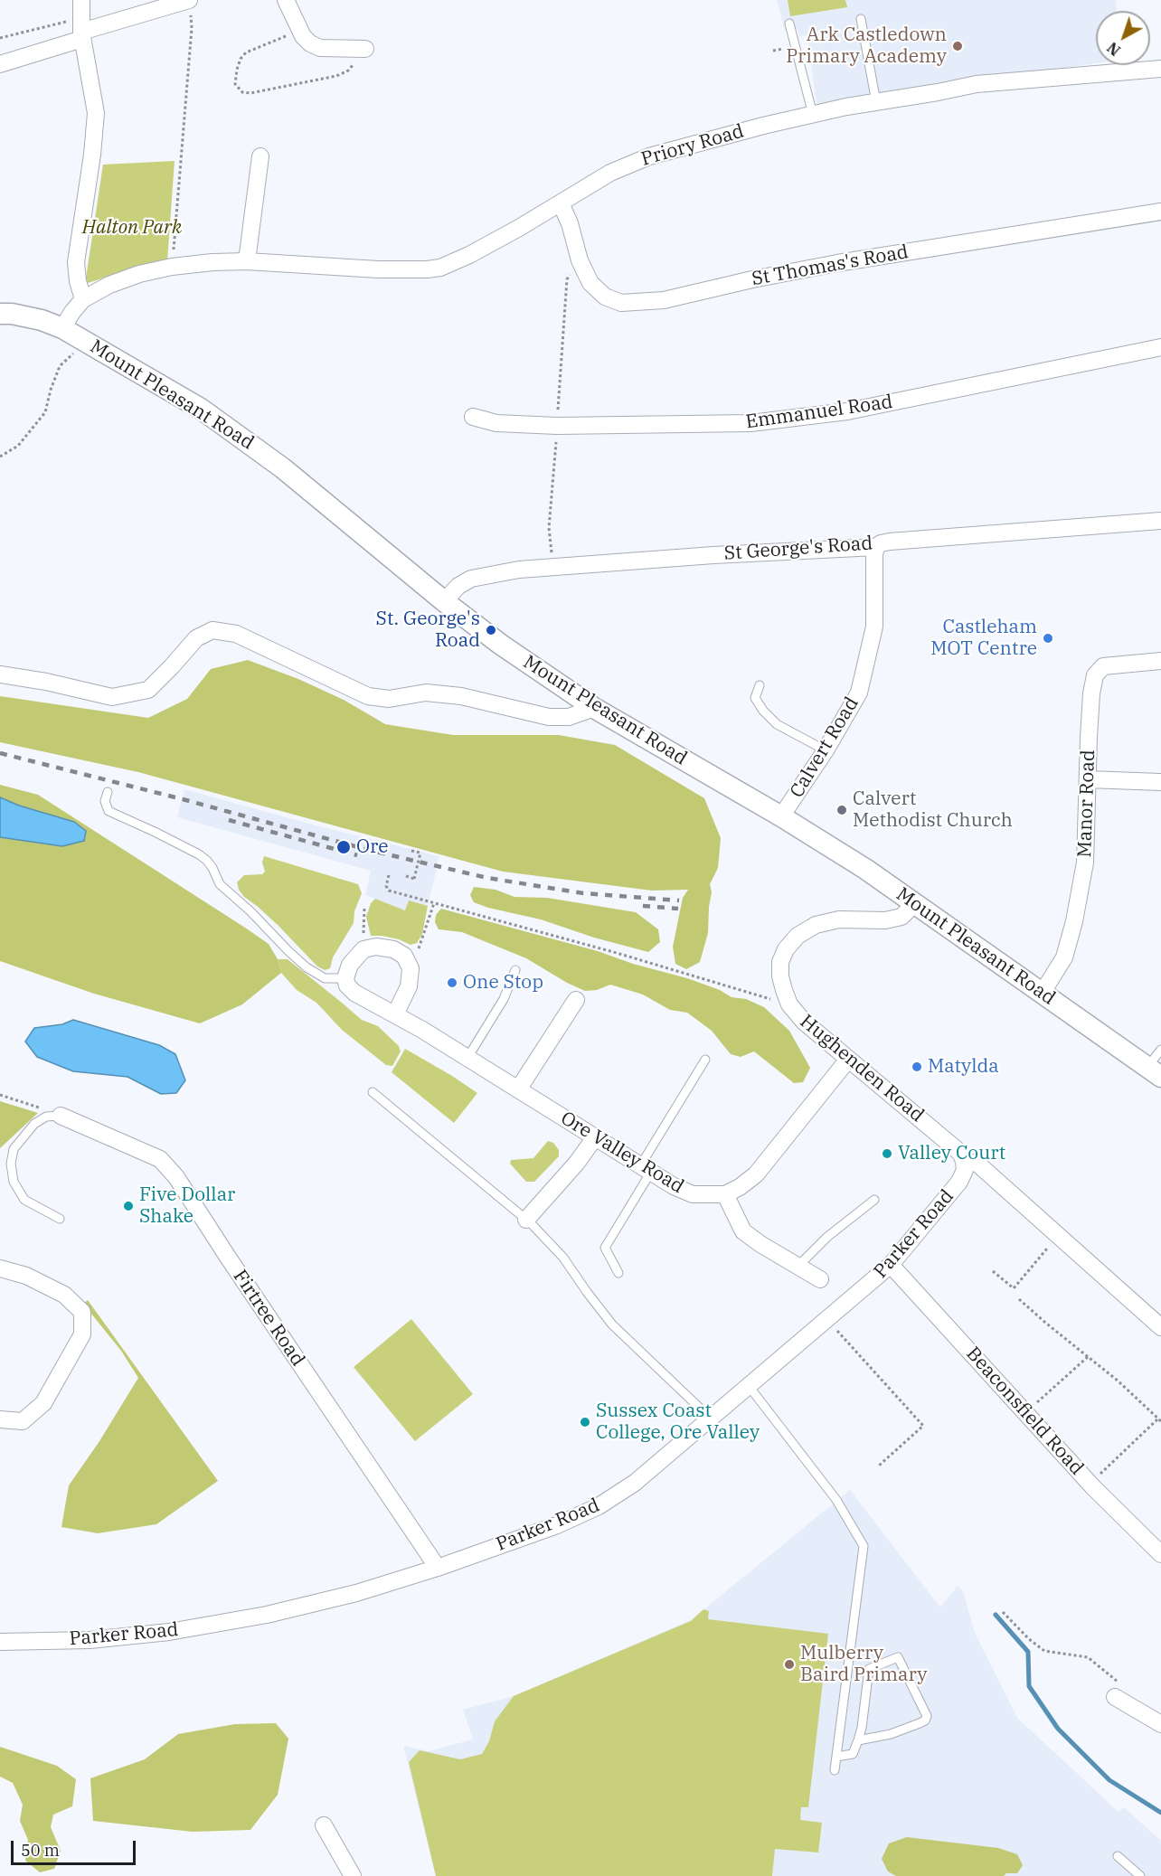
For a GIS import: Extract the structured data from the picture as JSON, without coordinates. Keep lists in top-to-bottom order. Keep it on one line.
{"streets":{"street":["Priory Road","St Thomas's Road","Mount Pleasant Road","Emmanuel Road","St George's Road","Calvert Road","Manor Road","Hughenden Road","Ore Valley Road","Parker Road","Firtree Road","Beaconsfield Road"]},"crossings":[["Priory Road","St Thomas's Road"],["Priory Road","Mount Pleasant Road"],["Mount Pleasant Road","St George's Road"],["Mount Pleasant Road","Calvert Road"],["Mount Pleasant Road","Manor Road"],["Mount Pleasant Road","Hughenden Road"],["St George's Road","Calvert Road"],["Hughenden Road","Parker Road"],["Parker Road","Firtree Road"],["Parker Road","Beaconsfield Road"]],"parks":["Halton Park"],"places":["Ark Castledown Primary Academy","St. George's Road","Castleham MOT Centre","Calvert Methodist Church","Ore","One Stop","Matylda","Valley Court","Five Dollar Shake","Sussex Coast College, Ore Valley","Mulberry Baird Primary"],"scale_bar":"50 m","north":"bottom left"}
